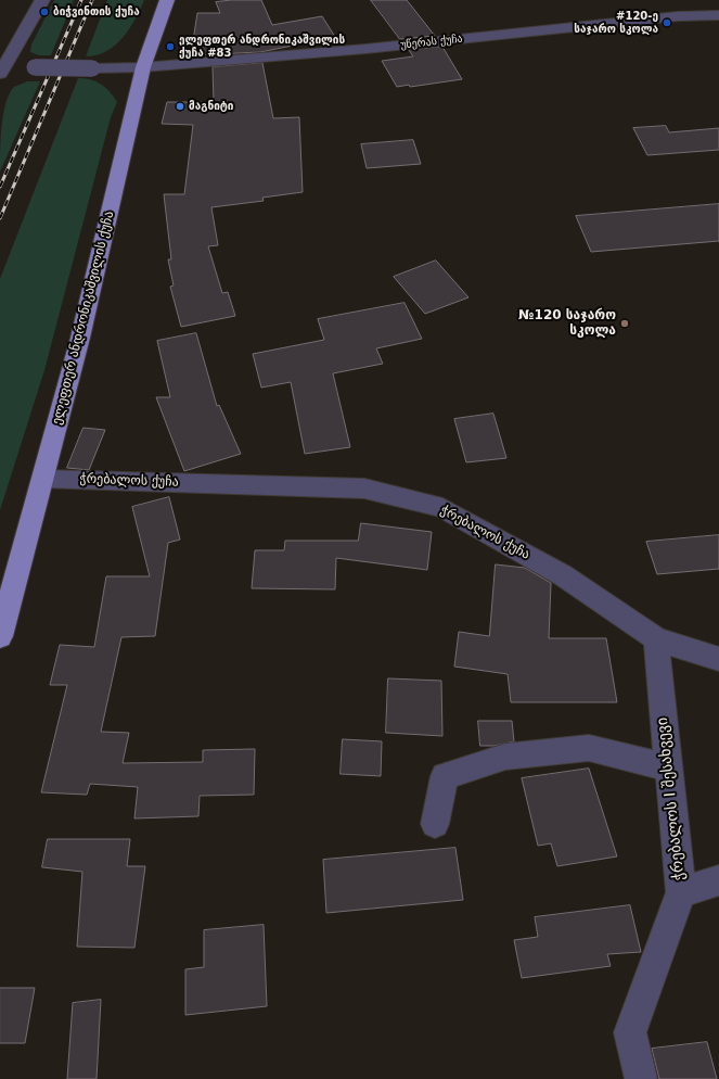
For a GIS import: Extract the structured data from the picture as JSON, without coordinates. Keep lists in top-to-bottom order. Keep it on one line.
{"streets":{"main road":["ელეფთერ ანდრონიკაშვილის ქუჩა"],"street":["უწერას ქუჩა","ჭრებალოს ქუჩა","ჭრებალოს I შესახვევი"]},"crossings":[["უწერას ქუჩა","ელეფთერ ანდრონიკაშვილის ქუჩა"],["ელეფთერ ანდრონიკაშვილის ქუჩა","ჭრებალოს ქუჩა"],["ჭრებალოს ქუჩა","ჭრებალოს I შესახვევი"]],"places":["ბიჭვინთის ქუჩა","#120-ე საჯარო სკოლა","ელეფთერ ანდრონიკაშვილის ქუჩა #83","მაგნიტი","№120 საჯარო სკოლა"]}
